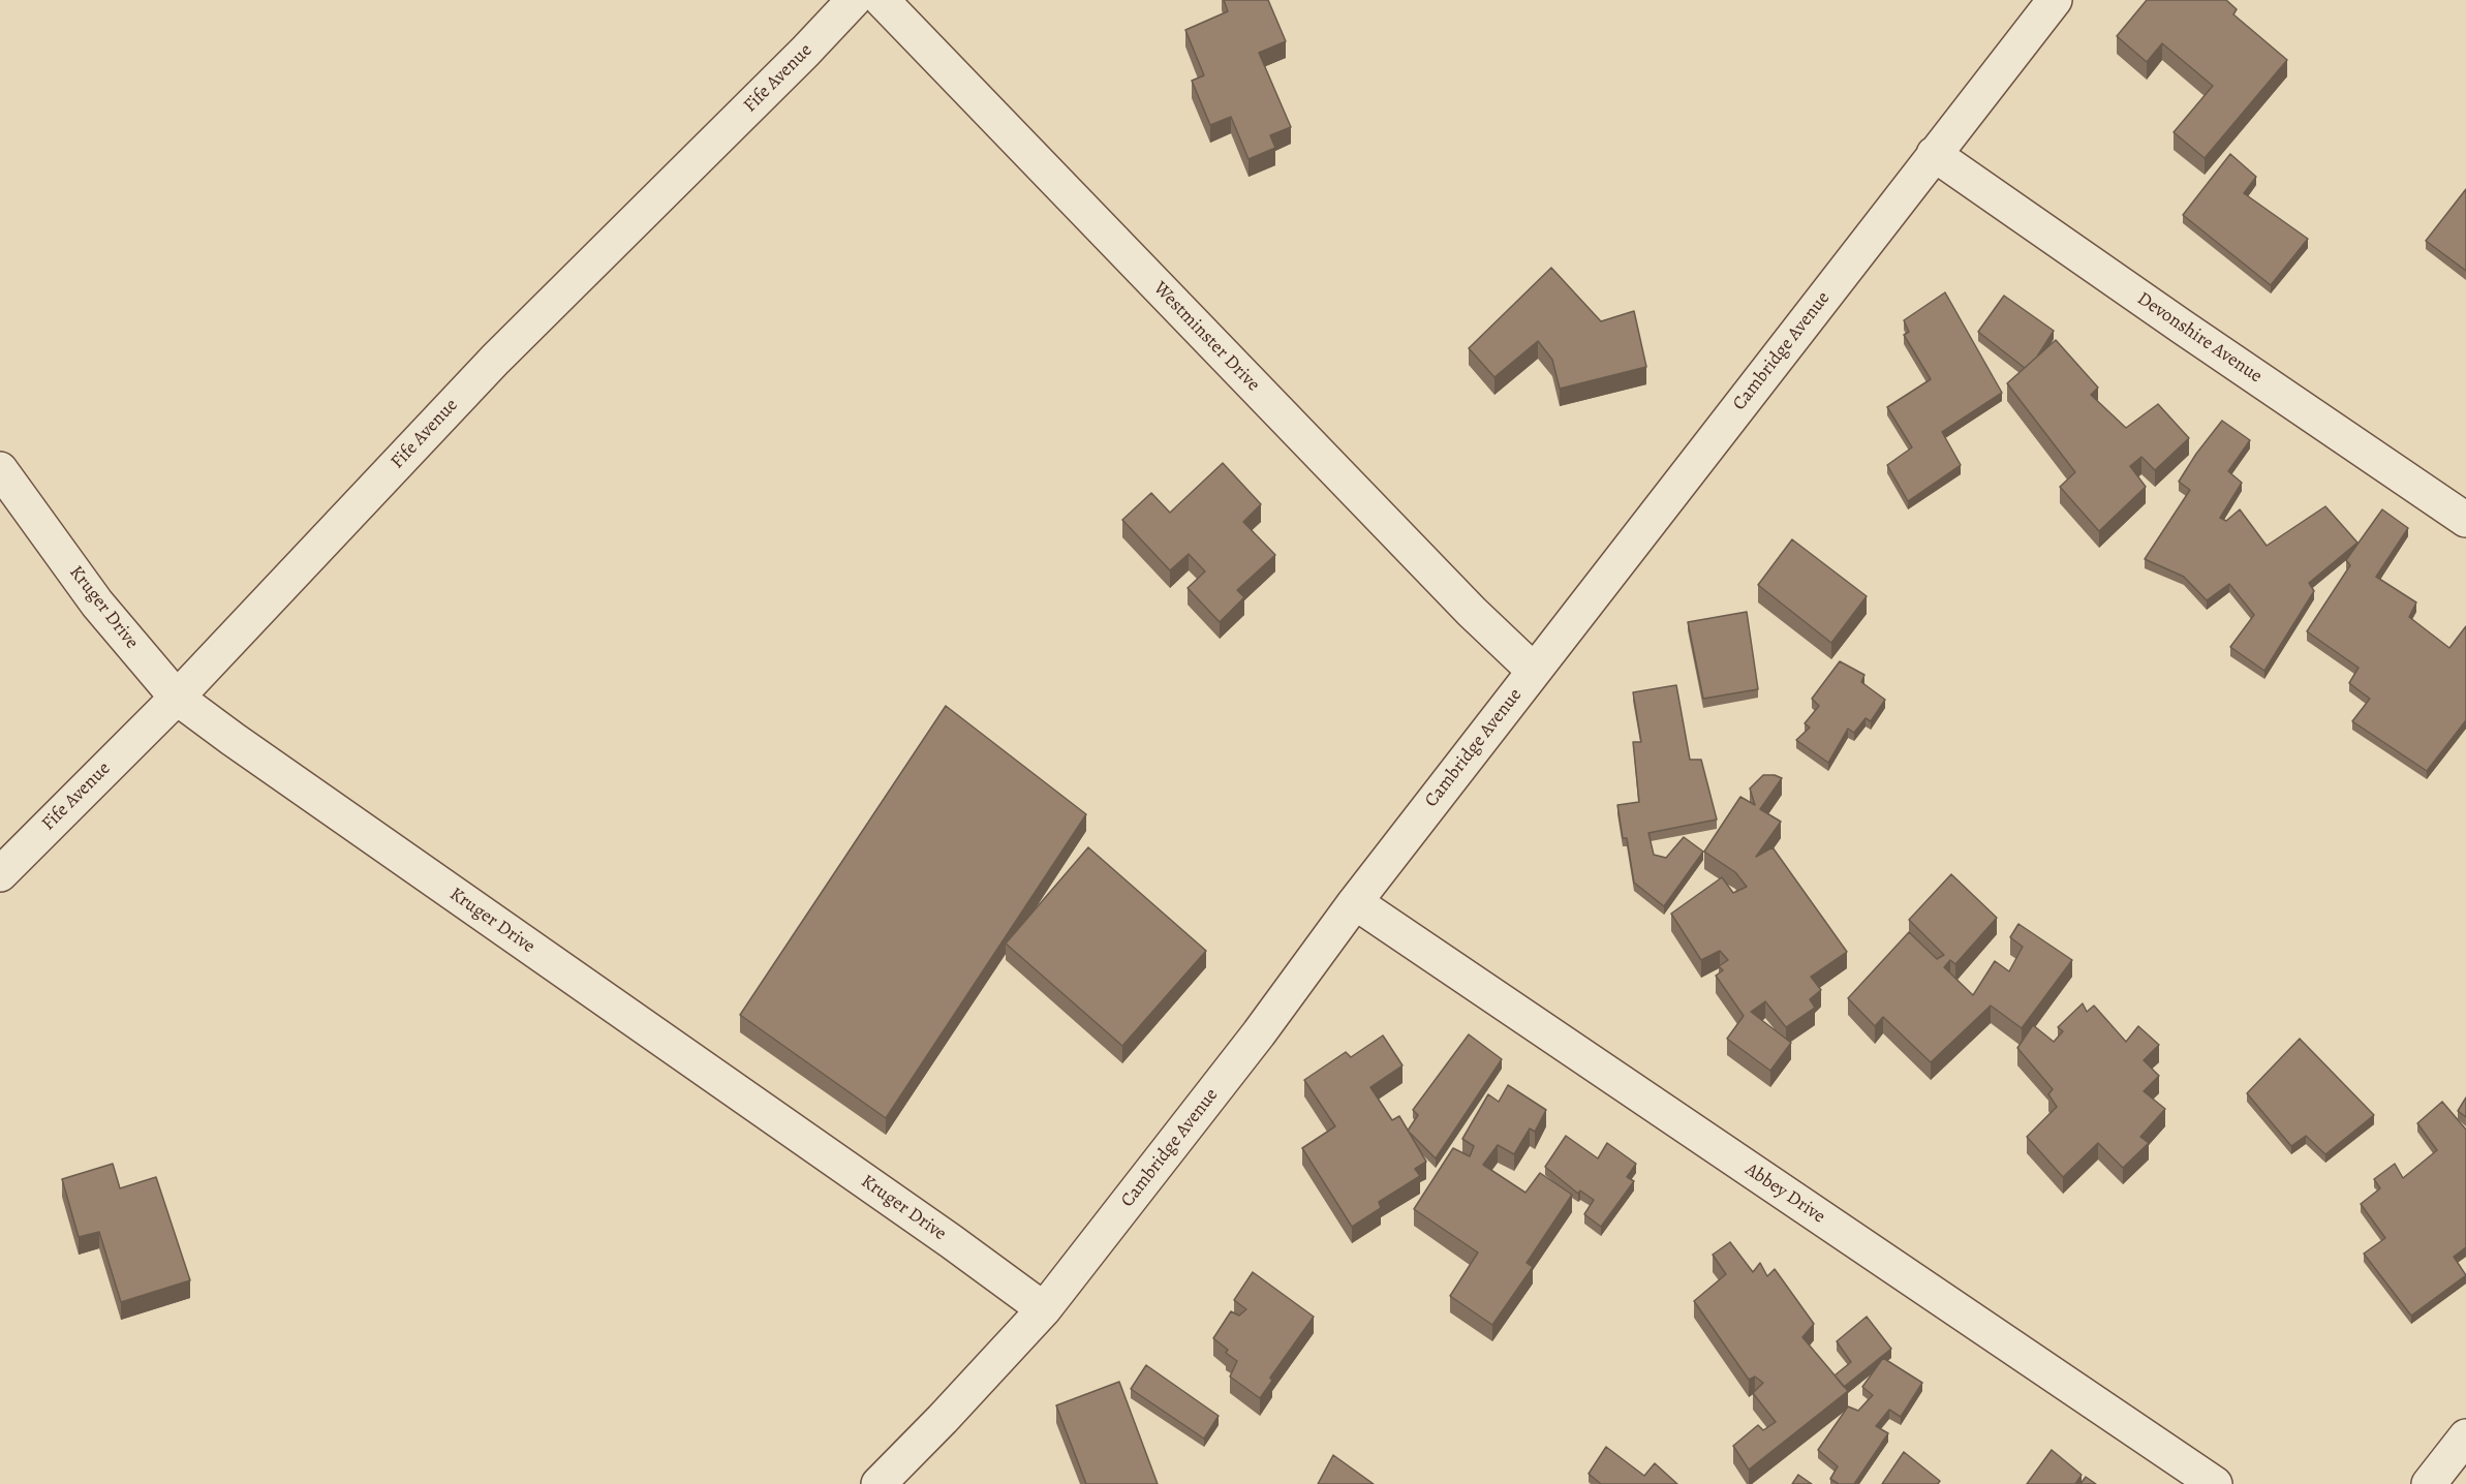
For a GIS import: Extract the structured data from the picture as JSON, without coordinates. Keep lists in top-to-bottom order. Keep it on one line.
{"streets":{"street":["Fife Avenue","Westminster Drive","Devonshire Avenue","Cambridge Avenue","Kruger Drive","Abbey Drive"]},"crossings":[["Fife Avenue","Kruger Drive"],["Westminster Drive","Cambridge Avenue"],["Devonshire Avenue","Cambridge Avenue"],["Cambridge Avenue","Kruger Drive"],["Cambridge Avenue","Abbey Drive"]]}
